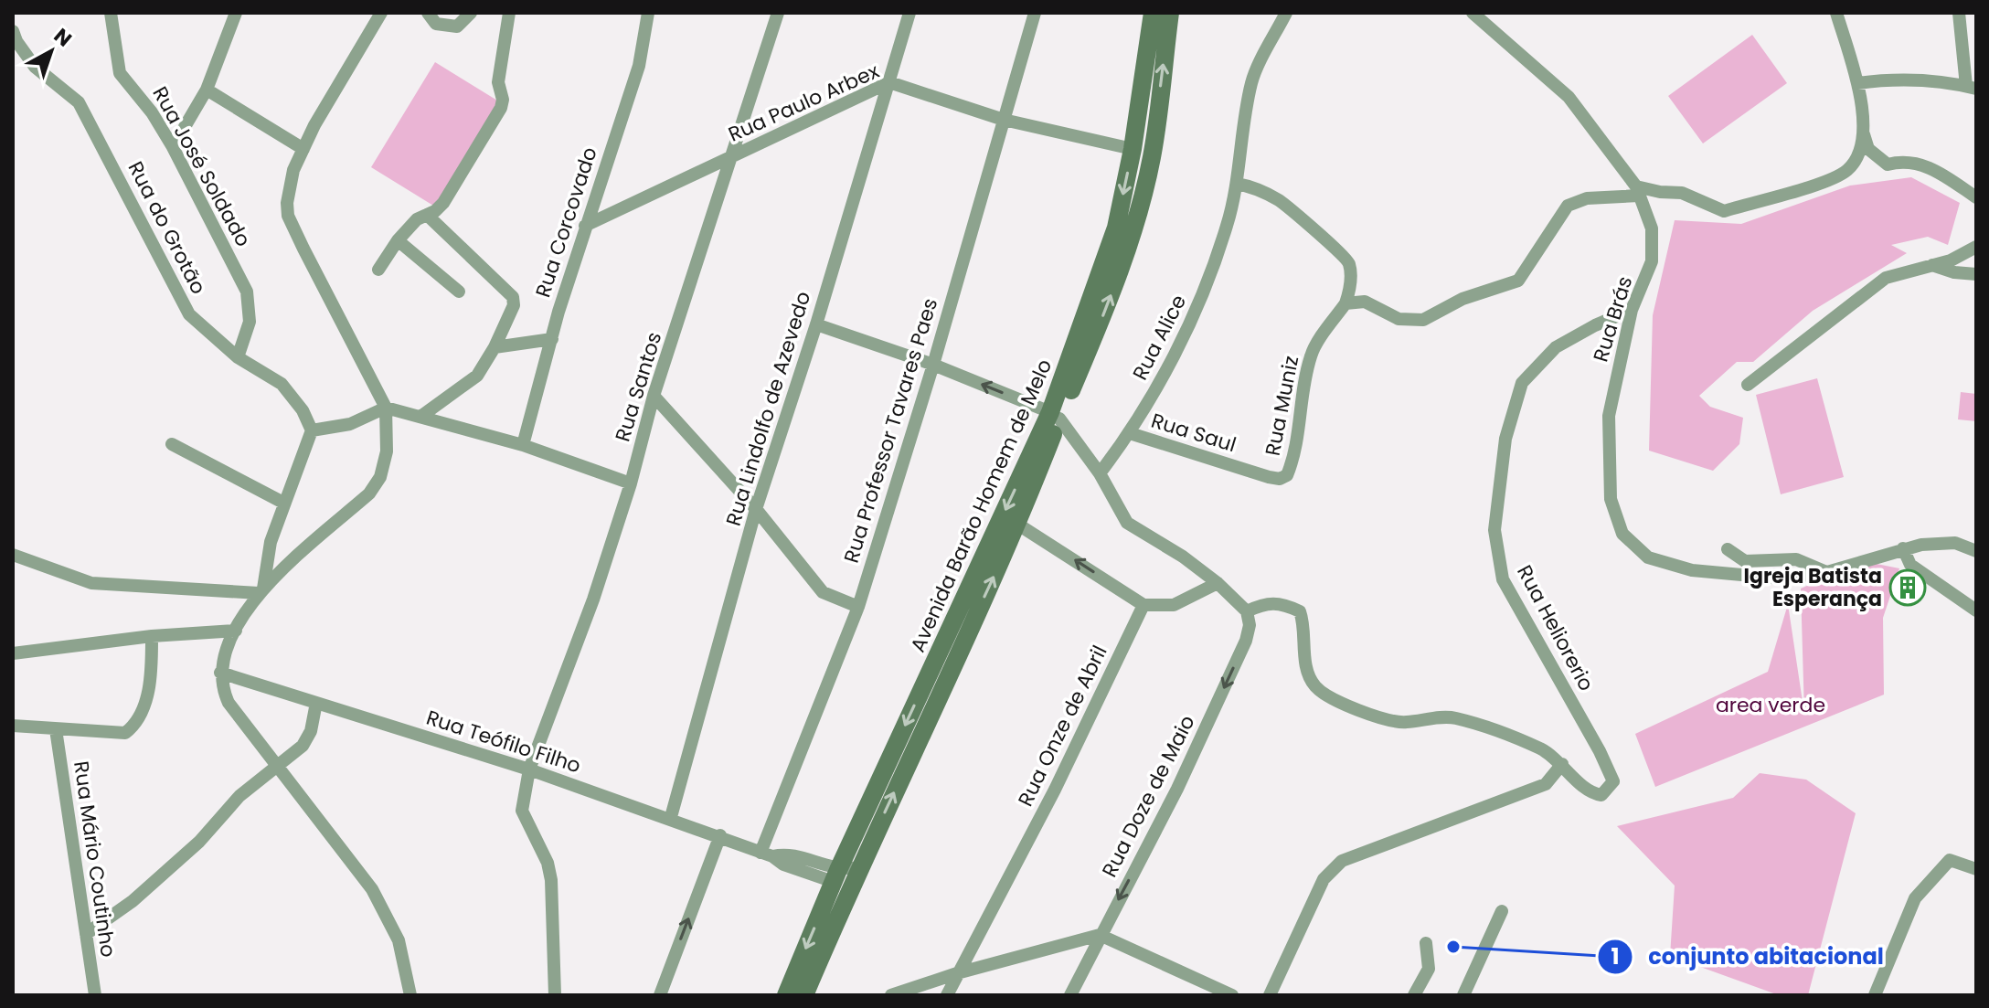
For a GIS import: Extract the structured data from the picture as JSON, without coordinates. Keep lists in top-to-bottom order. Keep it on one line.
{"streets":{"main road":["Avenida Barão Homem de Melo"],"street":["Rua Paulo Arbex","Rua José Soldado","Rua Corcovado","Rua do Grotão","Rua Brás","Rua Alice","Rua Santos","Rua Muniz","Rua Lindolfo de Azevedo","Rua Professor Tavares Paes","Rua Saul","Rua Heliorerio","Rua Onze de Abril","Rua Teófilo Filho","Rua Doze de Maio","Rua Mário Coutinho"]},"crossings":[["Rua Paulo Arbex","Rua Corcovado"],["Rua Paulo Arbex","Rua Santos"],["Rua Paulo Arbex","Rua Lindolfo de Azevedo"],["Rua Paulo Arbex","Rua Professor Tavares Paes"],["Rua Paulo Arbex","Avenida Barão Homem de Melo"],["Rua José Soldado","Rua do Grotão"],["Rua Brás","Rua Heliorerio"],["Rua Alice","Rua Saul"],["Rua Santos","Rua Teófilo Filho"],["Rua Muniz","Rua Saul"],["Rua Lindolfo de Azevedo","Rua Teófilo Filho"],["Rua Professor Tavares Paes","Rua Teófilo Filho"],["Avenida Barão Homem de Melo","Rua Teófilo Filho"]],"one_way":["Rua Doze de Maio"],"parks":["area verde"],"places":{"building":["Igreja Batista Esperança"],"other":["conjunto abitacional"]},"north":"top right"}
